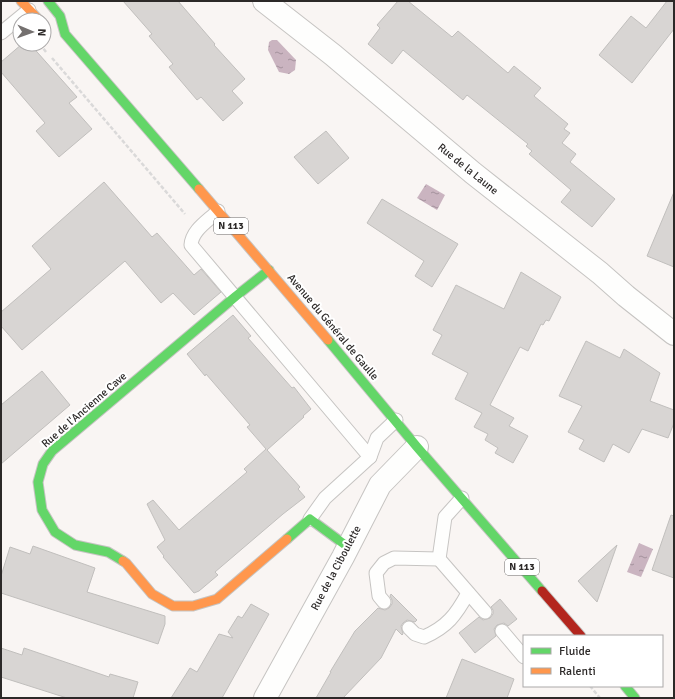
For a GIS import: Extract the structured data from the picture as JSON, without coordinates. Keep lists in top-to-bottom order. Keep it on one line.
{"streets":{"main road":["N 113","Avenue du Général de Gaulle","Rue de l'Ancienne Cave"],"street":["Rue de la Laune","Rue de la Ciboulette"]},"crossings":[["Avenue du Général de Gaulle","Rue de l'Ancienne Cave"],["Avenue du Général de Gaulle","Rue de la Ciboulette"]],"legend":["Fluide","Ralenti"],"north":"right"}
